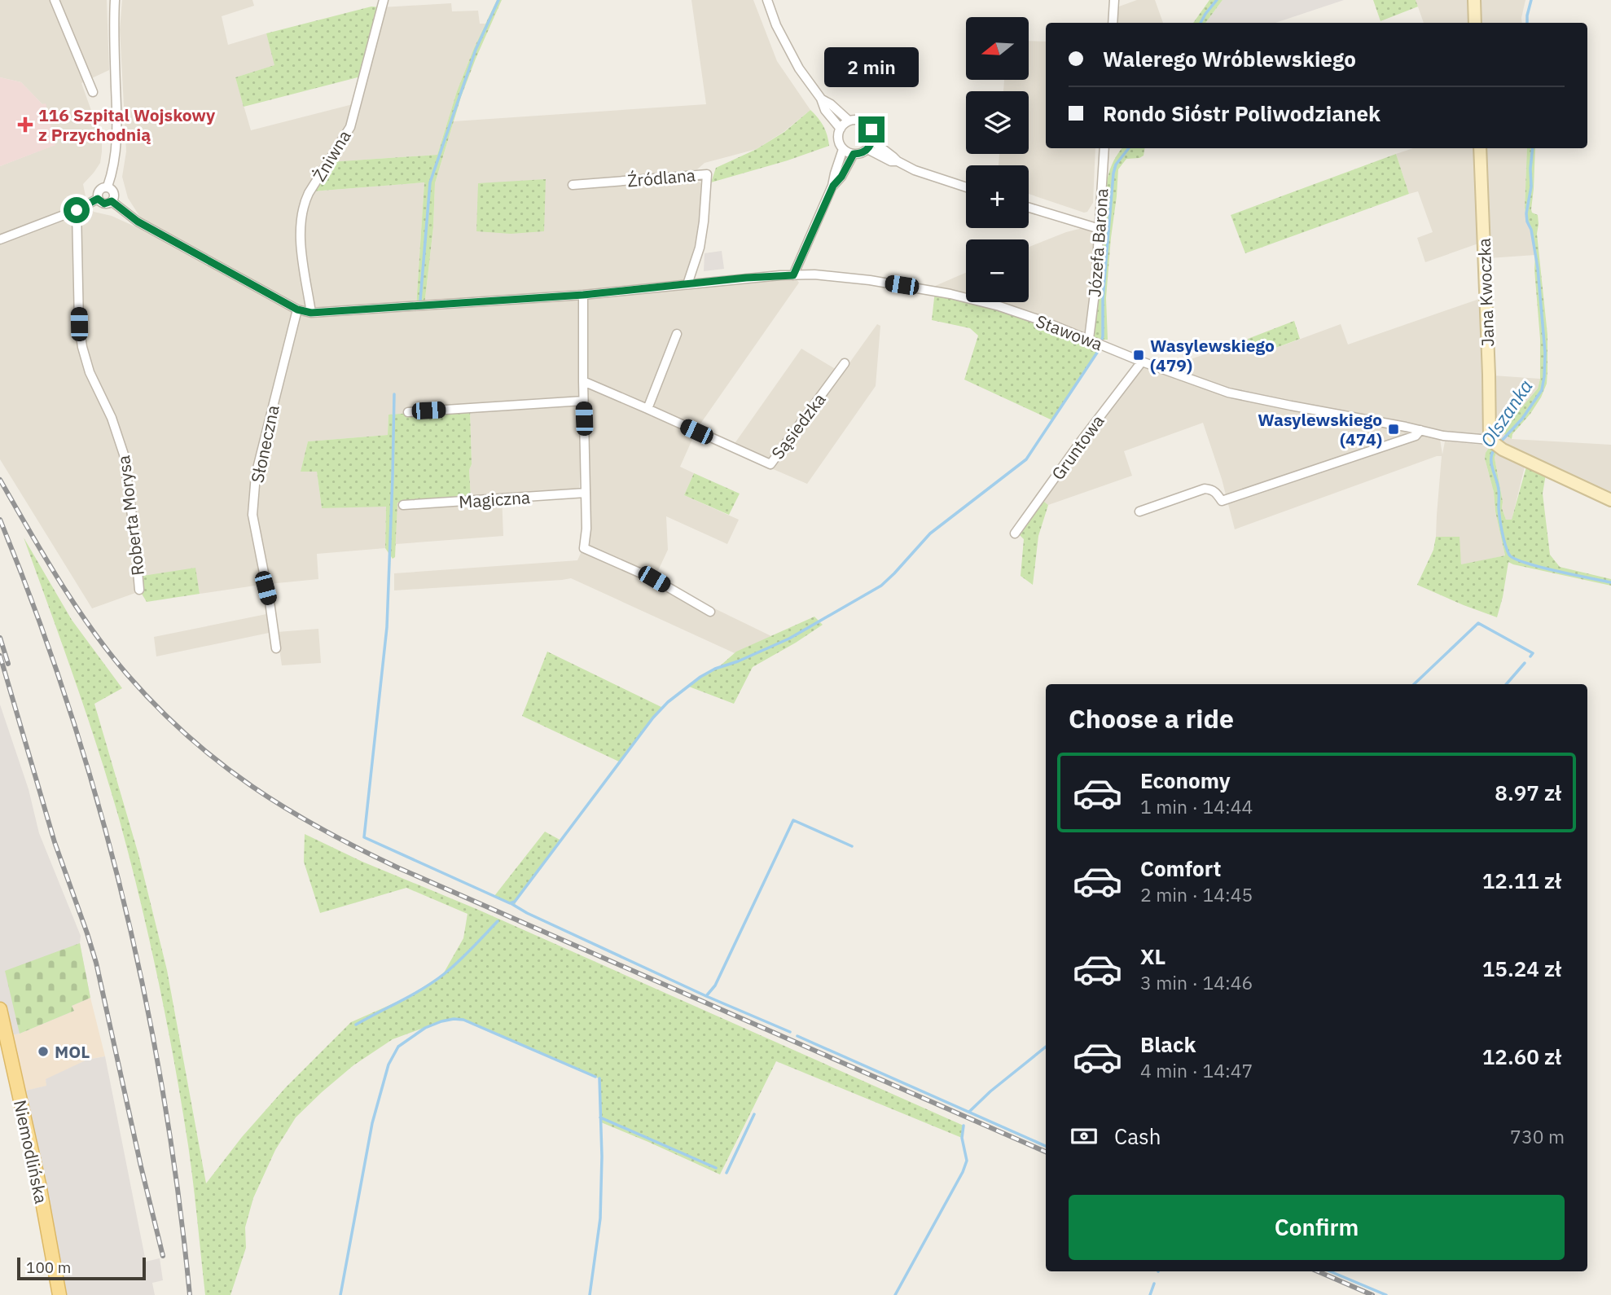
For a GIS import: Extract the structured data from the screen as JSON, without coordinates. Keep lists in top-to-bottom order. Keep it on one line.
{"streets":{"main road":["Niemodlińska"],"street":["Żniwna","Źródlana","Józefa Barona","Jana Kwoczka","Stawowa","Sąsiedzka","Słoneczna","Gruntowa","Magiczna","Roberta Morysa"]},"crossings":[["Żniwna","Stawowa"],["Źródlana","Stawowa"],["Józefa Barona","Stawowa"],["Jana Kwoczka","Stawowa"],["Stawowa","Słoneczna"],["Stawowa","Gruntowa"]],"water":["Olszanka"],"places":{"health":["116 Szpital Wojskowy z Przychodnią"],"transit":["Wasylewskiego (479)","Wasylewskiego (474)"],"other":["MOL"]},"scale_bar":"100 m","north":"left","page":{"map_buttons":["+","−"],"banner":["Walerego Wróblewskiego","Rondo Sióstr Poliwodzianek"],"bubble":"2 min","heading":"Choose a ride","list":[{"name":"Economy","note":"1 min · 14:44","value":"8.97 zł"},{"name":"Comfort","note":"2 min · 14:45","value":"12.11 zł"},{"name":"XL","note":"3 min · 14:46","value":"15.24 zł"},{"name":"Black","note":"4 min · 14:47","value":"12.60 zł"}],"pay":["Cash","730 m"],"buttons":"Confirm","scale":"100 m"}}
